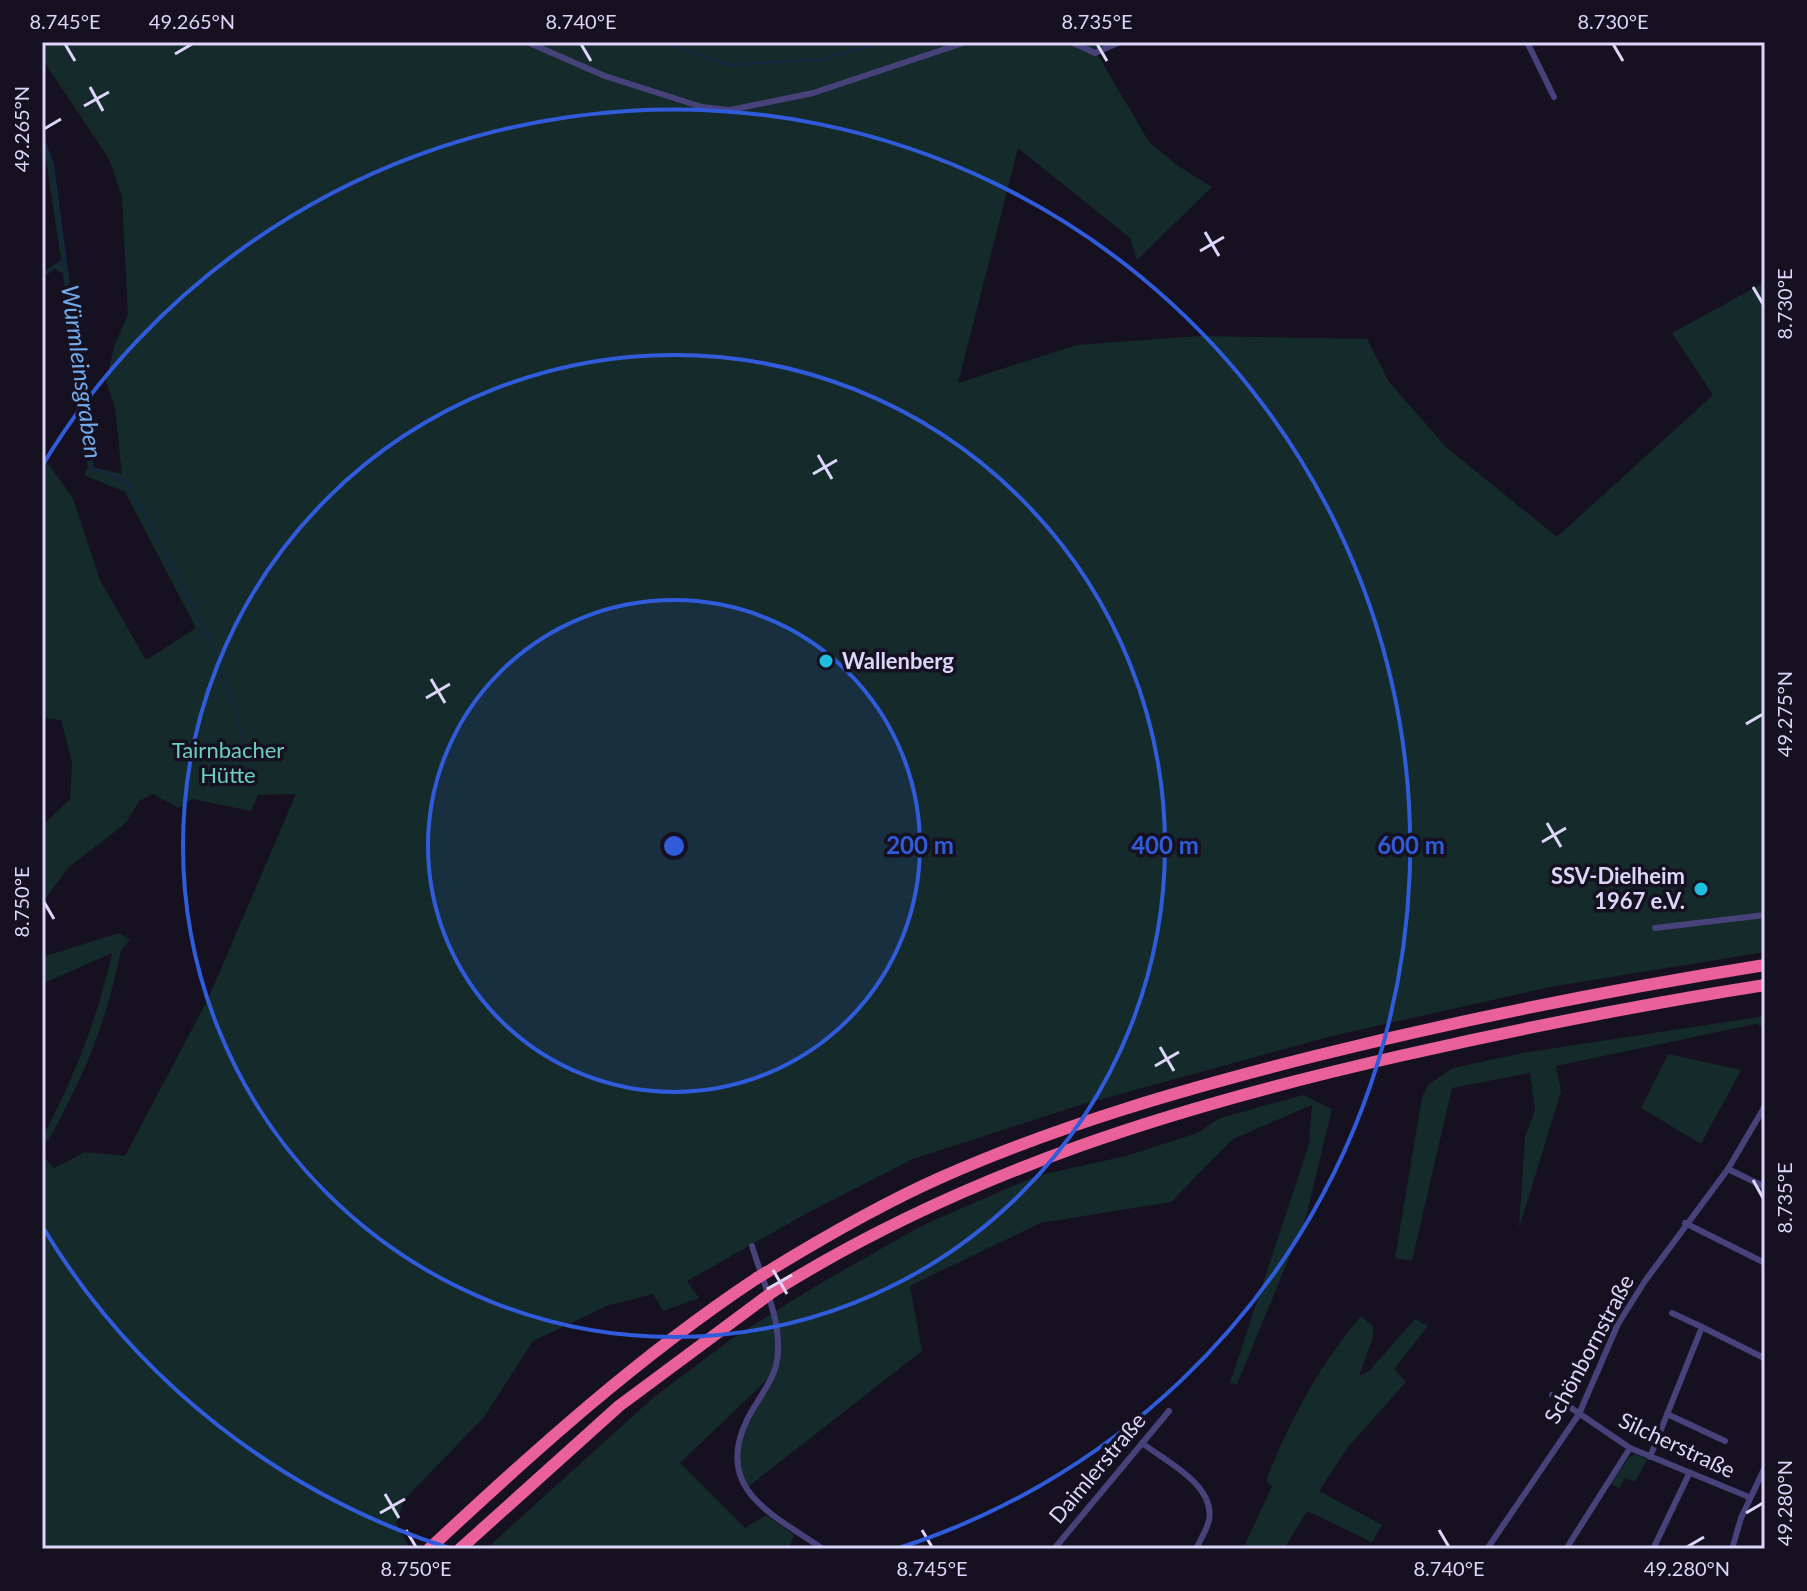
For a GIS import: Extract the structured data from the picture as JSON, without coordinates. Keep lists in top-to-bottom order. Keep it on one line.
{"streets":{"street":["Schönbornstraße","Silcherstraße","Daimlerstraße"]},"crossings":[["Schönbornstraße","Silcherstraße"]],"water":["Würmleinsgraben"],"parks":["Tairnbacher Hütte"],"places":["Wallenberg","SSV-Dielheim 1967 e.V."],"coordinates":["8.745°E","49.265°N","8.740°E","8.735°E","8.730°E","49.275°N","8.750°E","49.280°N"],"rings":["200 m","400 m","600 m"]}
